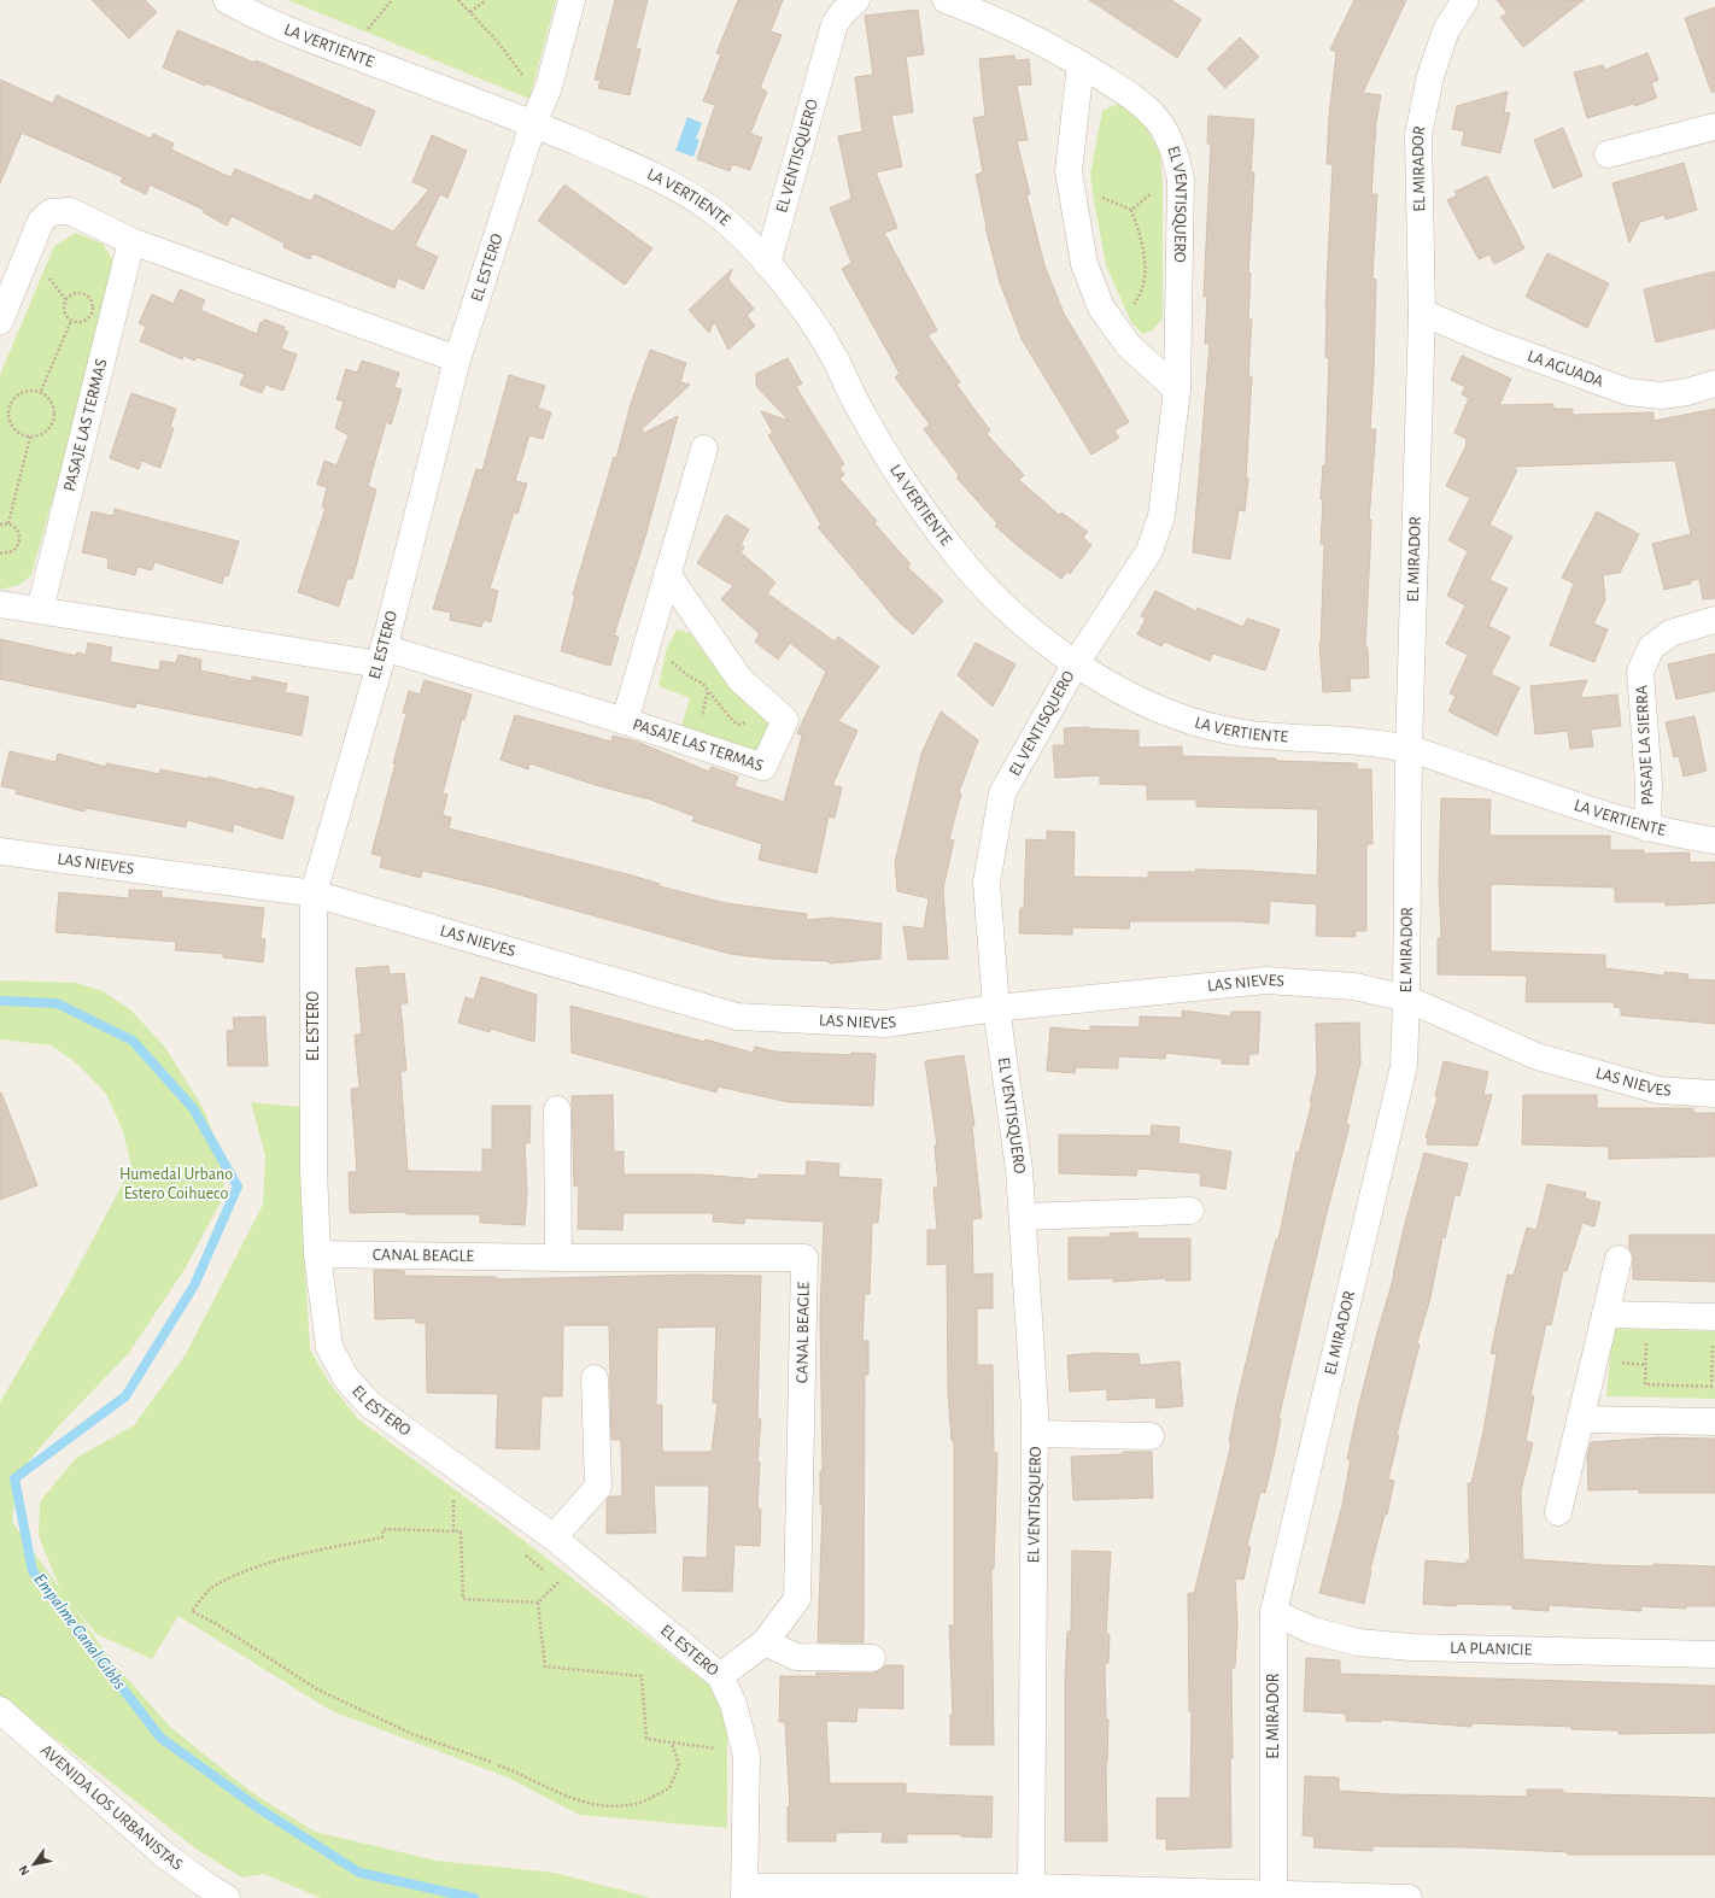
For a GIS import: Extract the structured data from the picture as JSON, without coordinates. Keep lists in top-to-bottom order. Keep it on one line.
{"streets":{"street":["LA VERTIENTE","EL VENTISQUERO","EL MIRADOR","EL ESTERO","LA AGUADA","PASAJE LAS TERMAS","PASAJE LA SIERRA","LAS NIEVES","CANAL BEAGLE","LA PLANICIE","AVENIDA LOS URBANISTAS"]},"crossings":[["LA VERTIENTE","EL VENTISQUERO"],["LA VERTIENTE","EL MIRADOR"],["LA VERTIENTE","EL ESTERO"],["LA VERTIENTE","PASAJE LA SIERRA"],["EL VENTISQUERO","LAS NIEVES"],["EL MIRADOR","LA AGUADA"],["EL MIRADOR","LAS NIEVES"],["EL MIRADOR","LA PLANICIE"],["EL ESTERO","PASAJE LAS TERMAS"],["EL ESTERO","LAS NIEVES"],["EL ESTERO","CANAL BEAGLE"]],"water":["Empalme Canal Gibbs"],"parks":["Humedal Urbano Estero Coihueco"],"north":"bottom left"}
